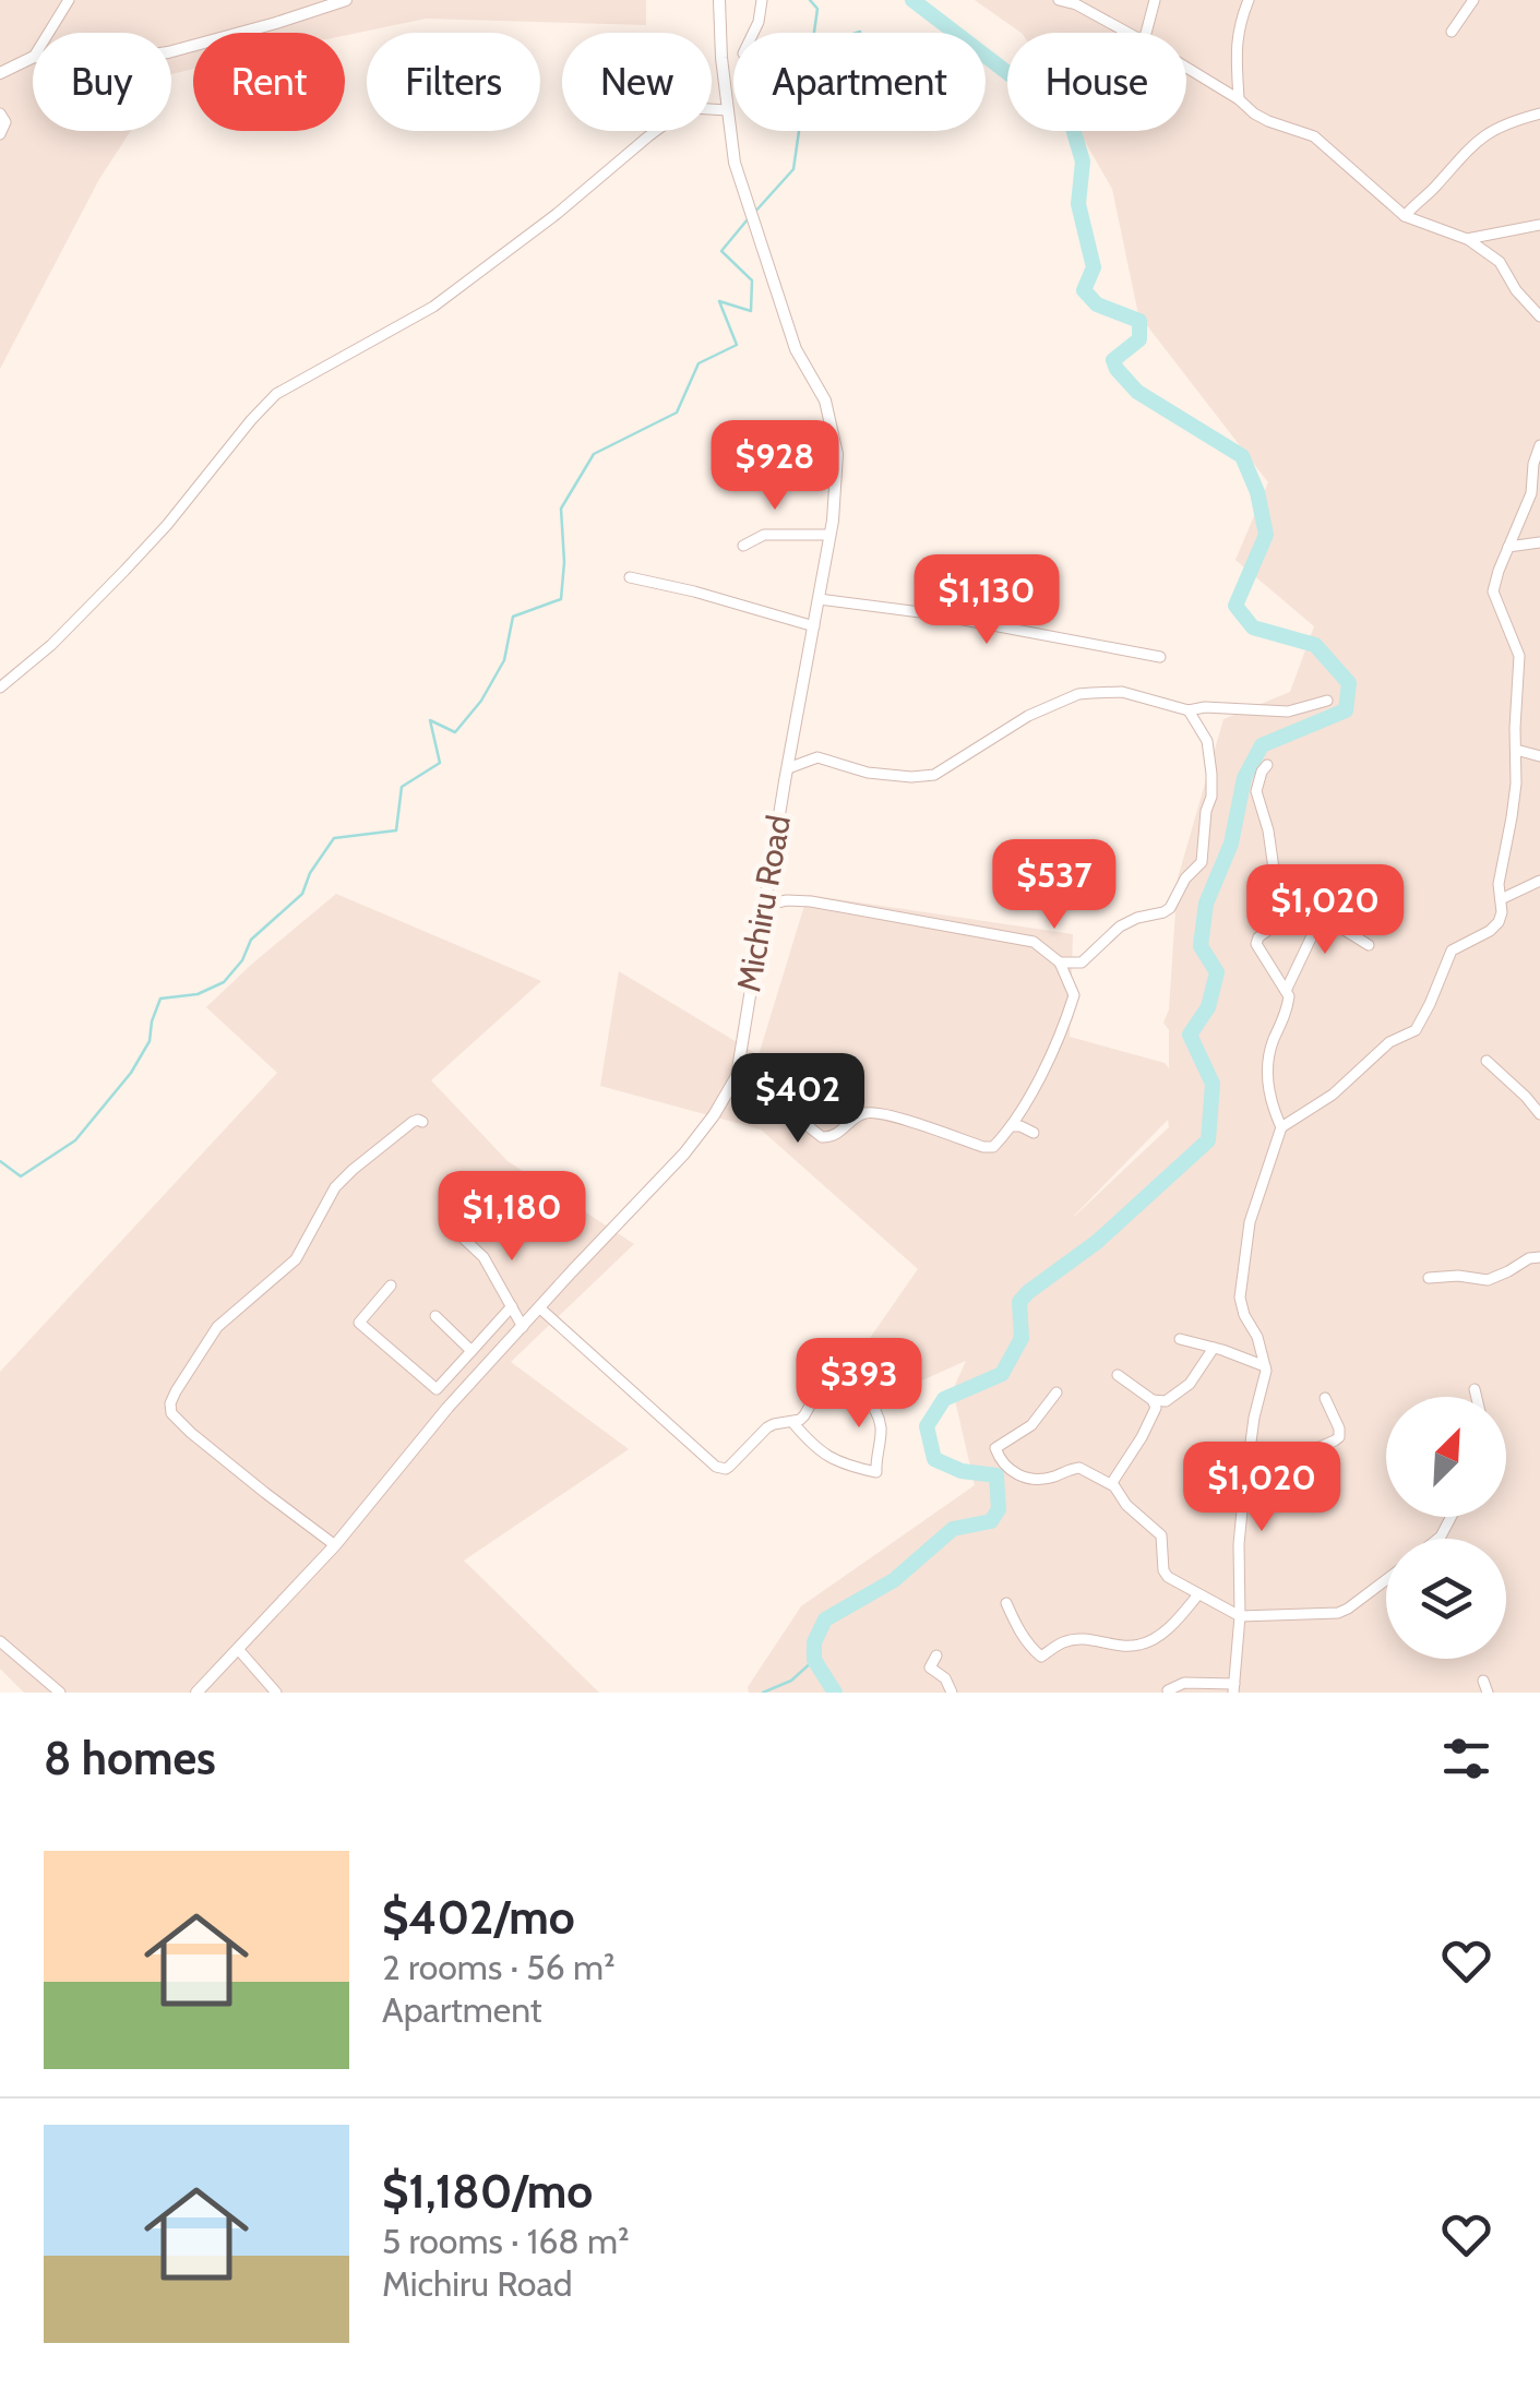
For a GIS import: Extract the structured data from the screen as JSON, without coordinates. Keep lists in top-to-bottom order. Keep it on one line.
{"streets":{"street":["Michiru Road"]},"north":"top right","page":{"chip":["Buy","Rent","Filters","New","Apartment","House"],"price":["$928","$1,130","$537","$1,020","$402","$1,180","$393","$1,020"],"heading":"8 homes","list":[{"name":"$402/mo","note":"2 rooms · 56 m² · Apartment"},{"name":"$1,180/mo","note":"5 rooms · 168 m² · Michiru Road"}]}}
